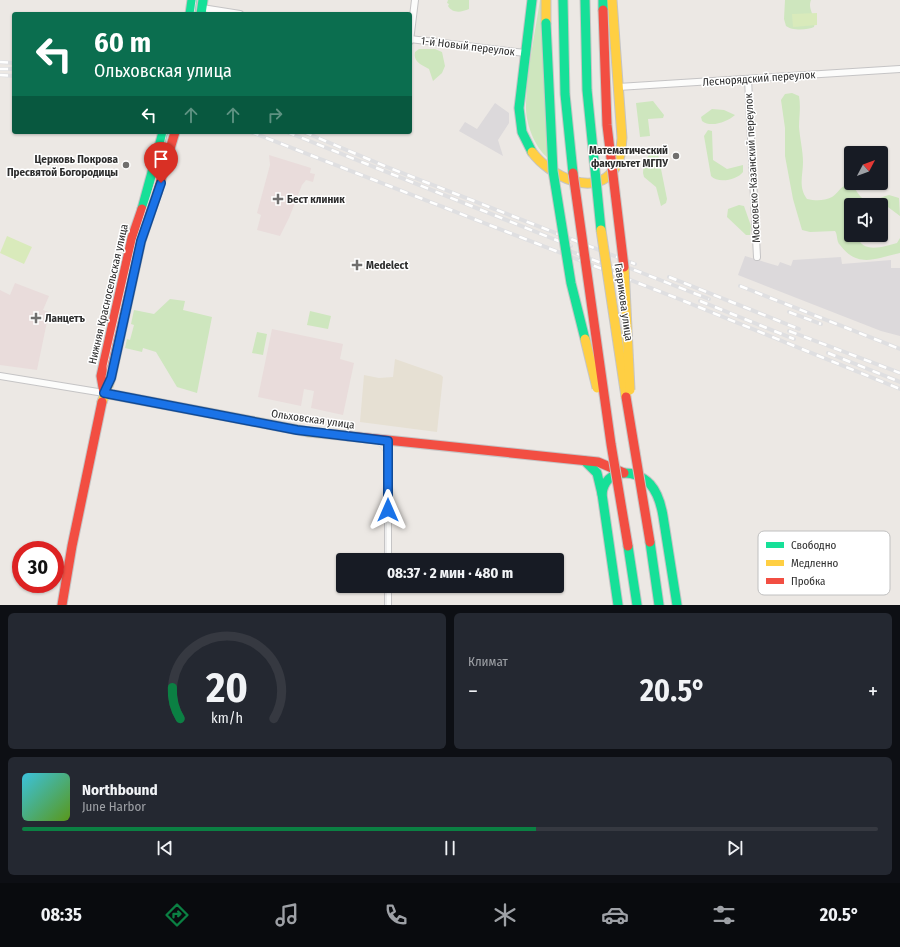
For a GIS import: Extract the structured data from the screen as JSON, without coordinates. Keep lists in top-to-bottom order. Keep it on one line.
{"streets":{"main road":["Нижняя Красносельская улица","Гаврикова улица","Ольховская улица"],"street":["1-й Новый переулок","Леснорядский переулок","Московско-Казанский переулок"]},"crossings":[["Леснорядский переулок","Московско-Казанский переулок"],["Нижняя Красносельская улица","Ольховская улица"]],"places":{"other":["Математический факультет МГПУ","Церковь Покрова Пресвятой Богородицы"],"health":["Бест клиник","Medelect","Ланцетъ"]},"legend":["Свободно","Медленно","Пробка"],"north":"top right","page":{"turn":["60 m","Ольховская улица"],"limit":"30","trip":"08:37 · 2 мин · 480 m","tile":"Климат","heat":["−","20.5°","+"],"song":["Northbound","June Harbor"],"tabs":["08:35","20.5°"],"gauge":["20","km/h"]}}
